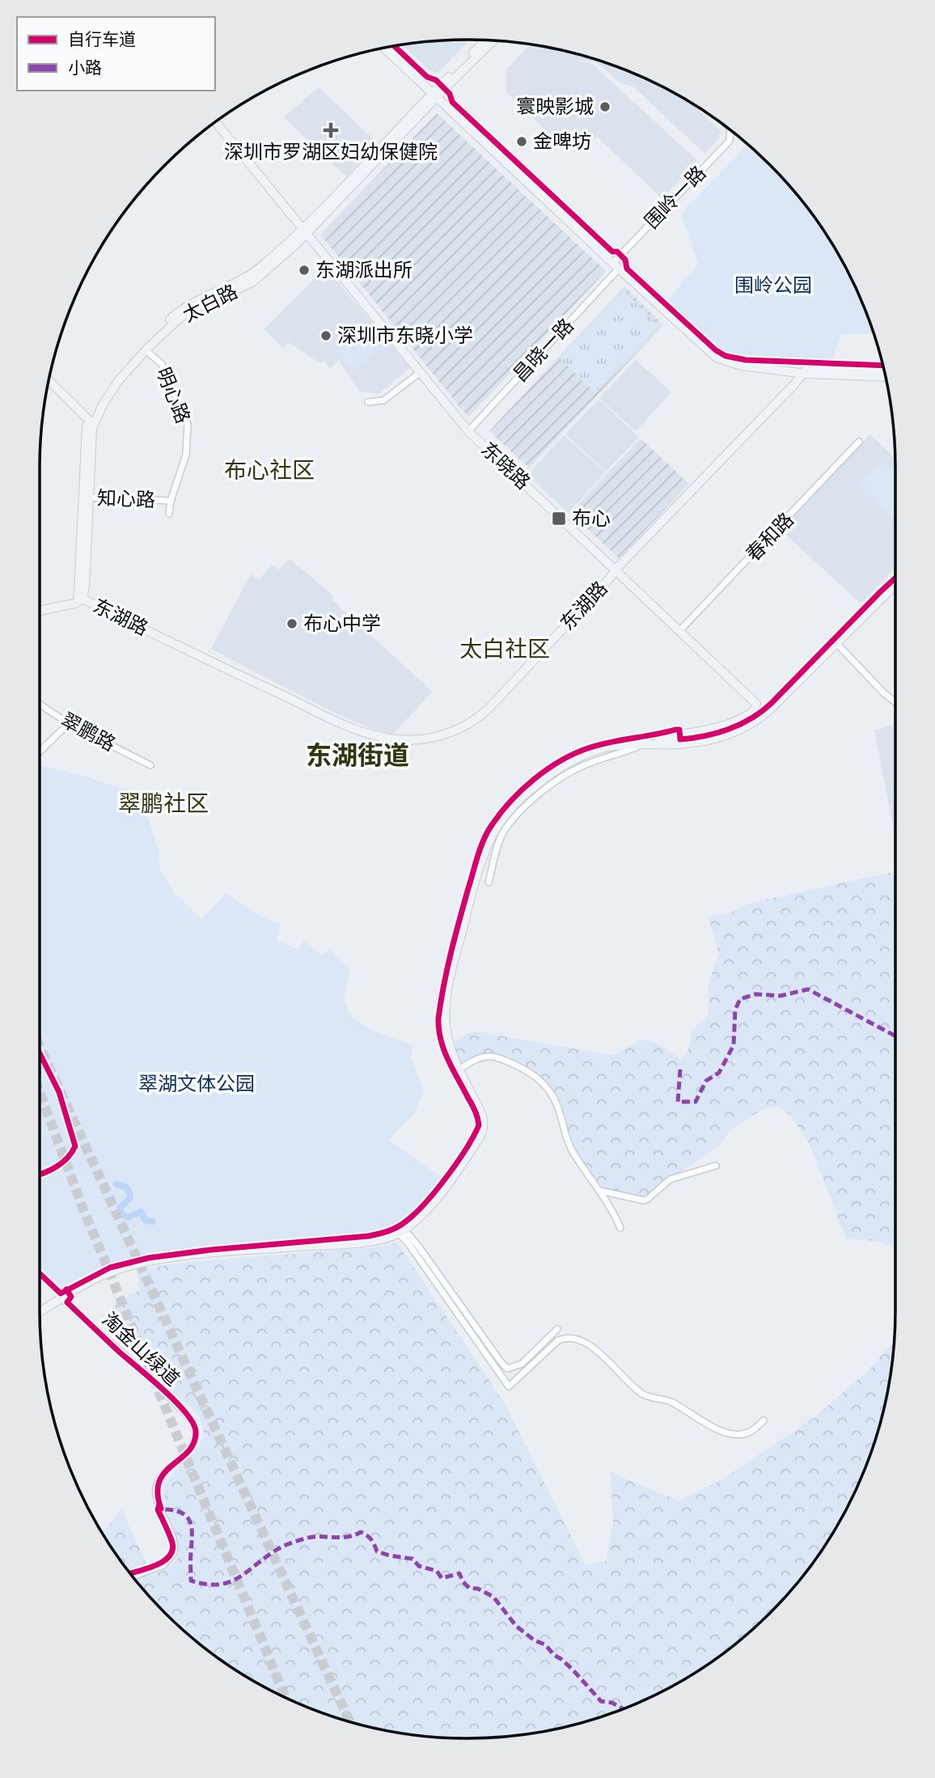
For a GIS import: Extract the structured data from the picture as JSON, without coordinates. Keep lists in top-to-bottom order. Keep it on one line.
{"streets":{"street":["围岭一路","太白路","昌晓一路","明心路","东晓路","知心路","春和路","东湖路","翠鹏路","淘金山绿道"]},"crossings":[["围岭一路","昌晓一路"],["太白路","明心路"],["太白路","东晓路"],["太白路","知心路"],["太白路","东湖路"],["昌晓一路","东晓路"],["明心路","知心路"],["东晓路","春和路"],["东晓路","东湖路"]],"districts":["布心社区","太白社区","东湖街道","翠鹏社区"],"parks":["围岭公园","翠湖文体公园"],"places":{"other":["寰映影城","金啤坊","东湖派出所","深圳市东晓小学","布心中学"],"health":["深圳市罗湖区妇幼保健院"],"transit":["布心"]},"legend":["自行车道","小路"]}
